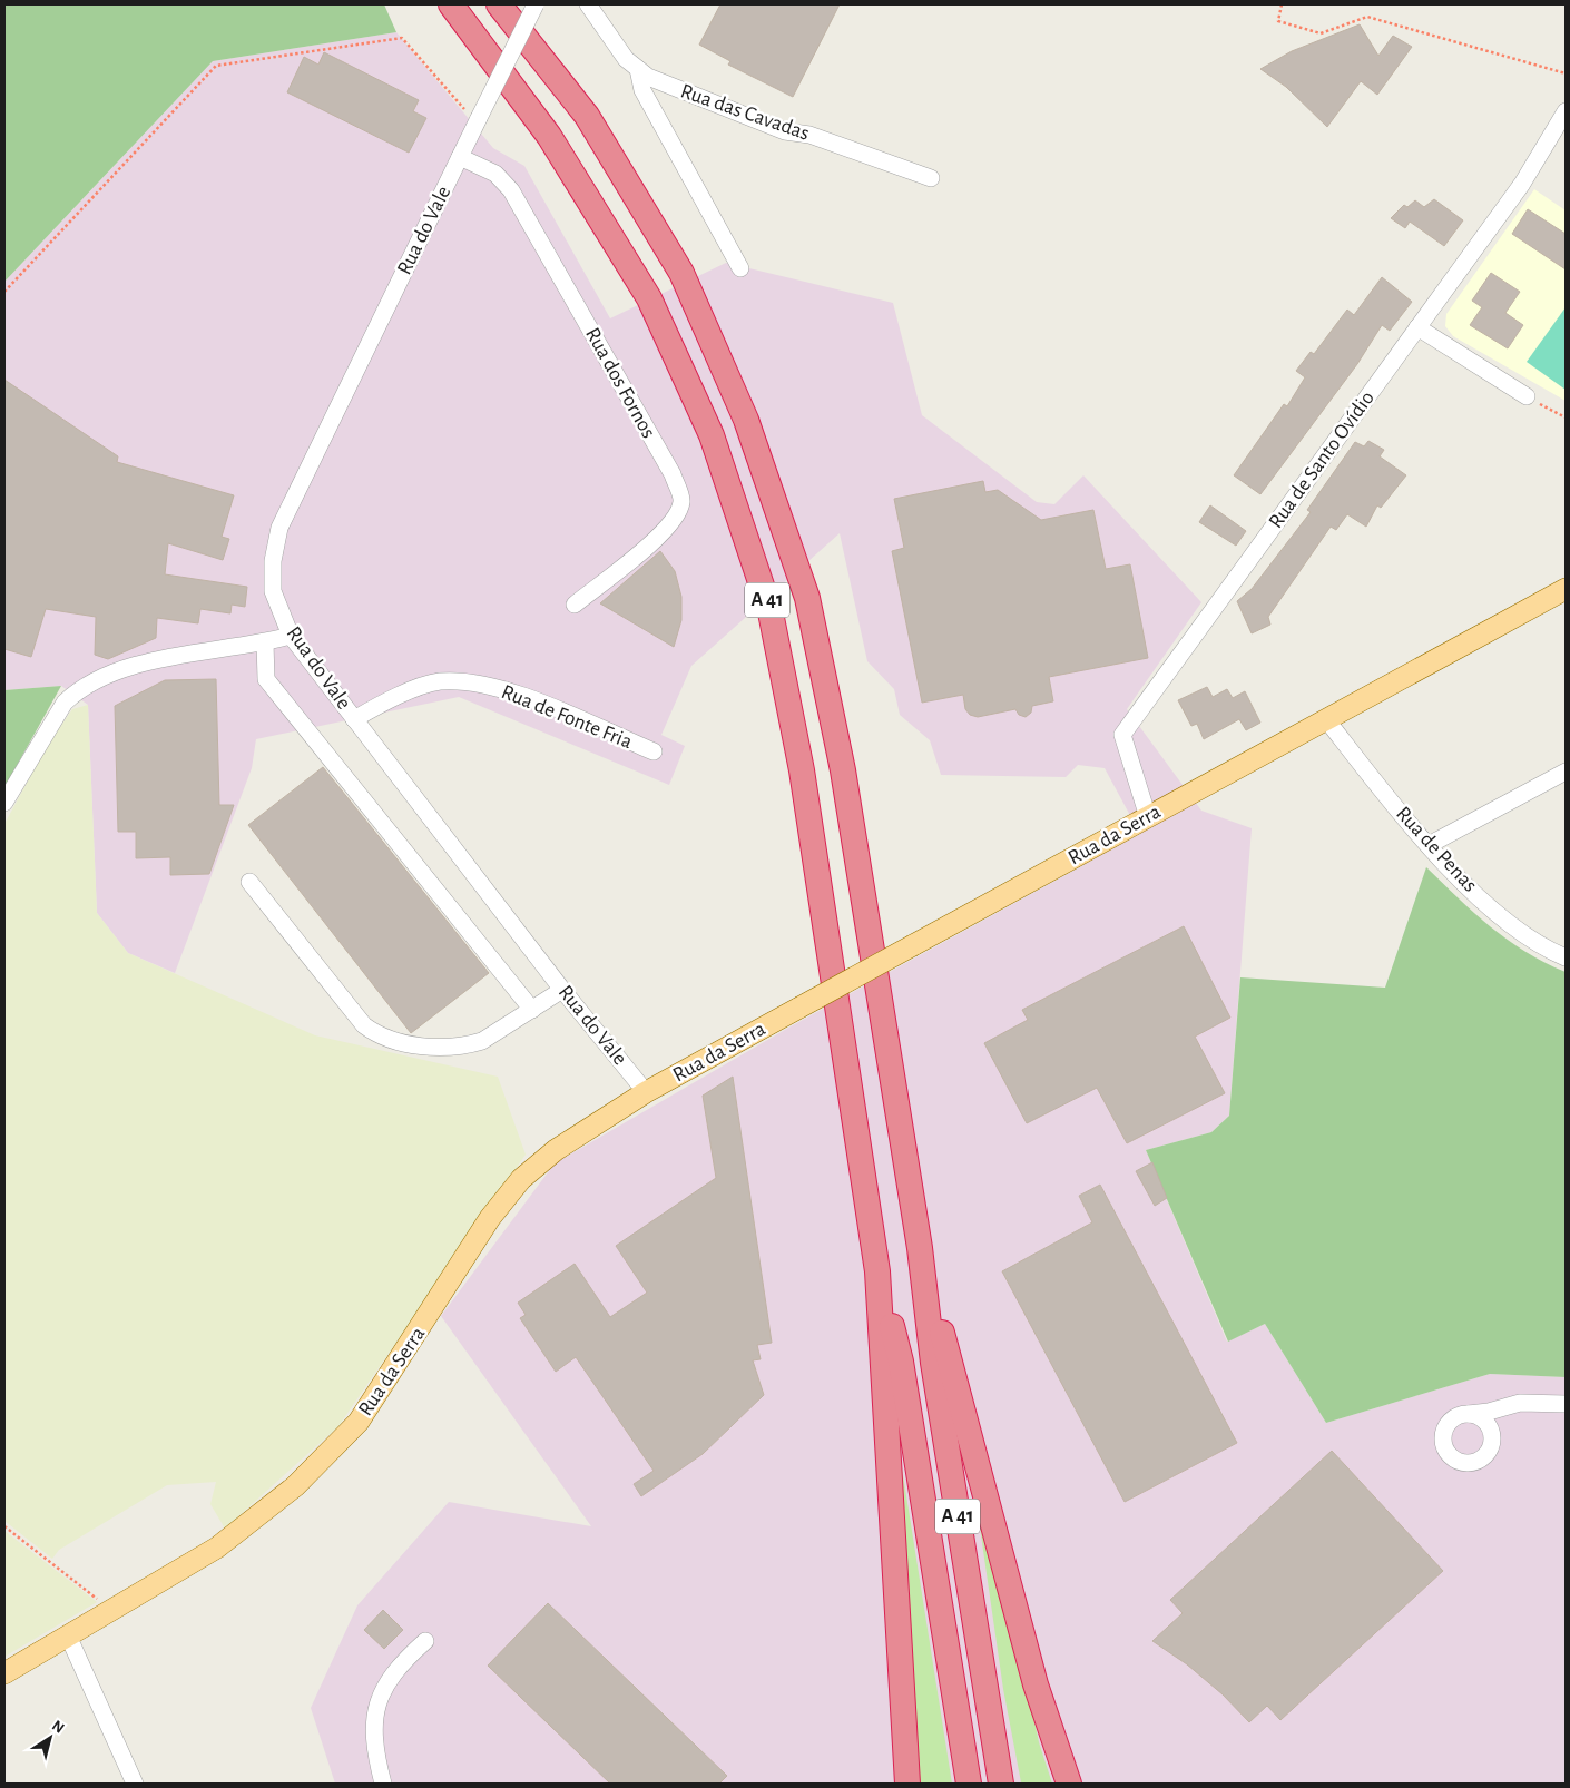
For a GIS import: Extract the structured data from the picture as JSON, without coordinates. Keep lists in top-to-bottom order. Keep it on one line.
{"streets":{"highway":["A 41"],"main road":["Rua da Serra"],"street":["Rua das Cavadas","Rua do Vale","Rua dos Fornos","Rua de Santo Ovídio","Rua de Fonte Fria","Rua de Penas"]},"crossings":[["Rua do Vale","Rua dos Fornos"],["Rua do Vale","Rua de Fonte Fria"],["Rua do Vale","Rua da Serra"],["Rua de Santo Ovídio","Rua da Serra"],["Rua da Serra","Rua de Penas"]],"north":"top right"}
